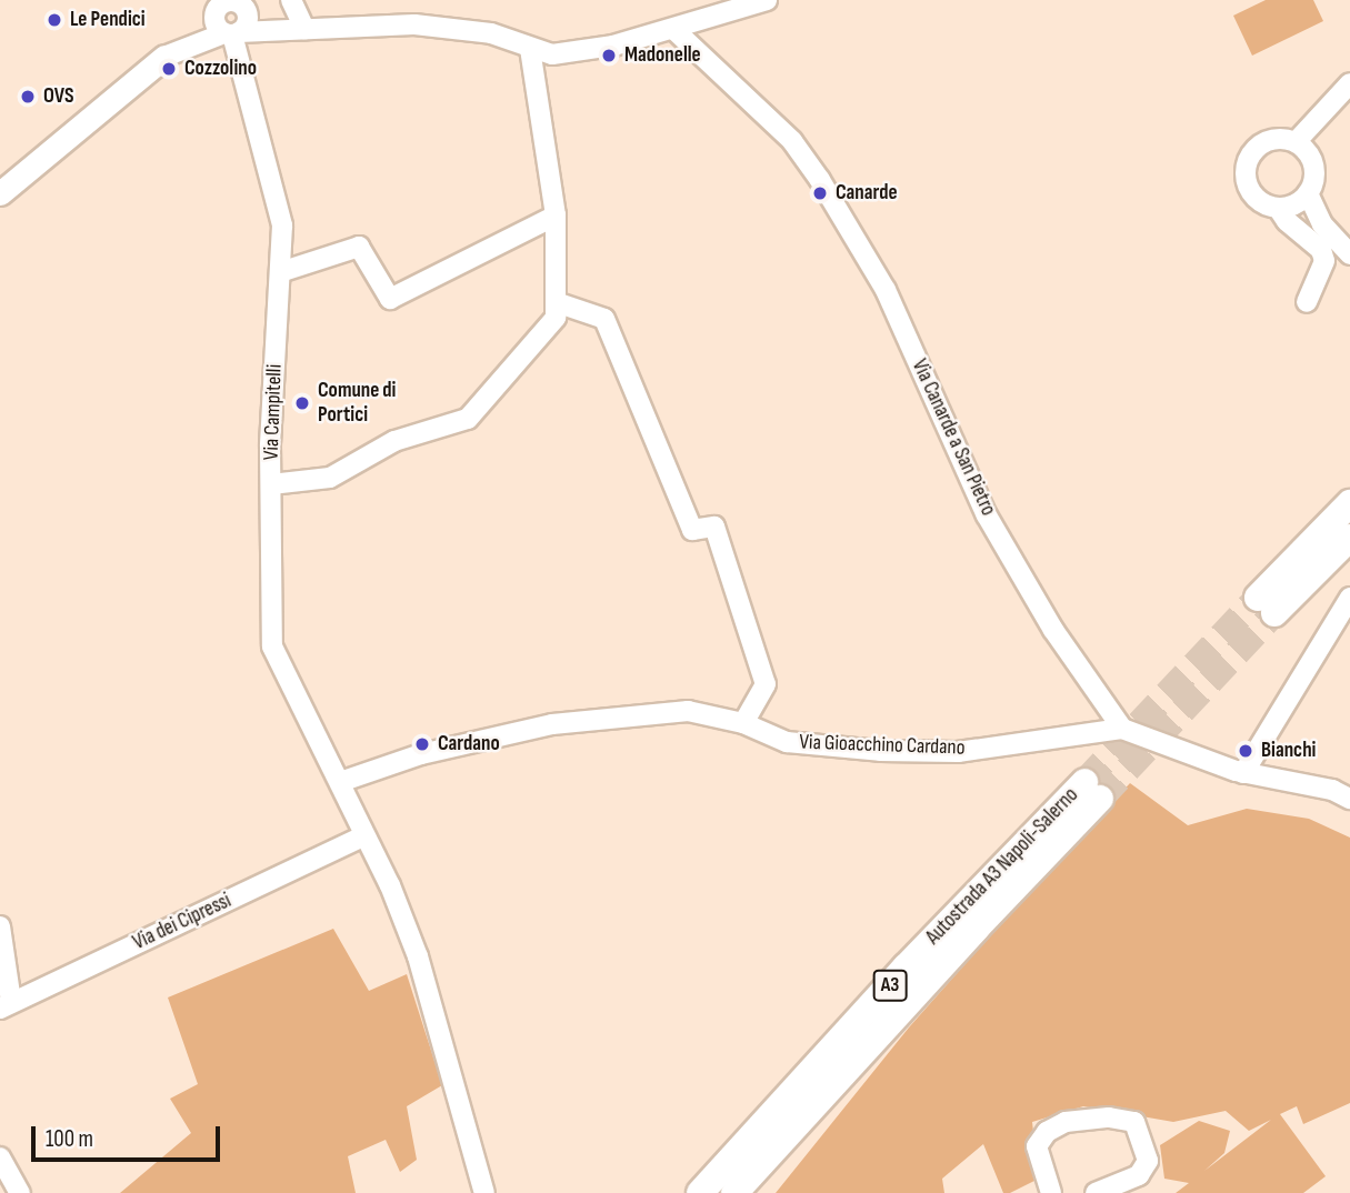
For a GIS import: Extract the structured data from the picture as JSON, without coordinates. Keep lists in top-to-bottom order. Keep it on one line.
{"streets":{"highway":["Autostrada A3 Napoli-Salerno","A3"],"street":["Via Campitelli","Via Canarde a San Pietro","Via Gioacchino Cardano","Via dei Cipressi"]},"crossings":[["Via Campitelli","Via Gioacchino Cardano"],["Via Canarde a San Pietro","Via Gioacchino Cardano"]],"places":["Le Pendici","Madonelle","Cozzolino","OVS","Canarde","Comune di Portici","Cardano","Bianchi"],"scale_bar":"100 m"}
